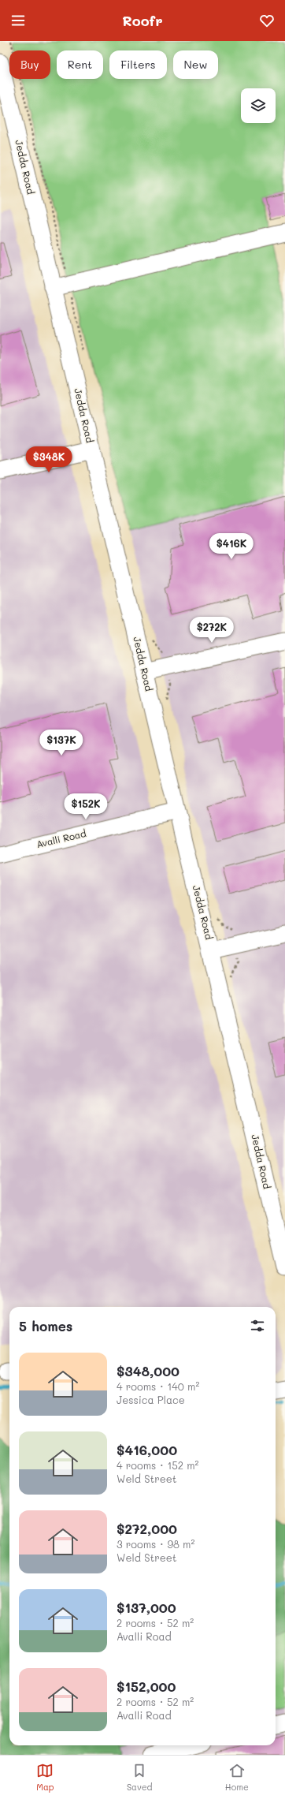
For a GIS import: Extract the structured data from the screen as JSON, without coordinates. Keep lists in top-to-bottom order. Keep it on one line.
{"streets":{"street":["Jedda Road","Avalli Road"]},"crossings":[["Jedda Road","Avalli Road"]],"page":{"header":"Roofr","chip":["Buy","Rent","Filters","New"],"price":["$348K","$416K","$272K","$137K","$152K"],"heading":"5 homes","list":[{"name":"$348,000","note":"4 rooms · 140 m² · Jessica Place"},{"name":"$416,000","note":"4 rooms · 152 m² · Weld Street"},{"name":"$272,000","note":"3 rooms · 98 m² · Weld Street"},{"name":"$137,000","note":"2 rooms · 52 m² · Avalli Road"},{"name":"$152,000","note":"2 rooms · 52 m² · Avalli Road"}],"tabs":["Map","Saved","Home"]}}
